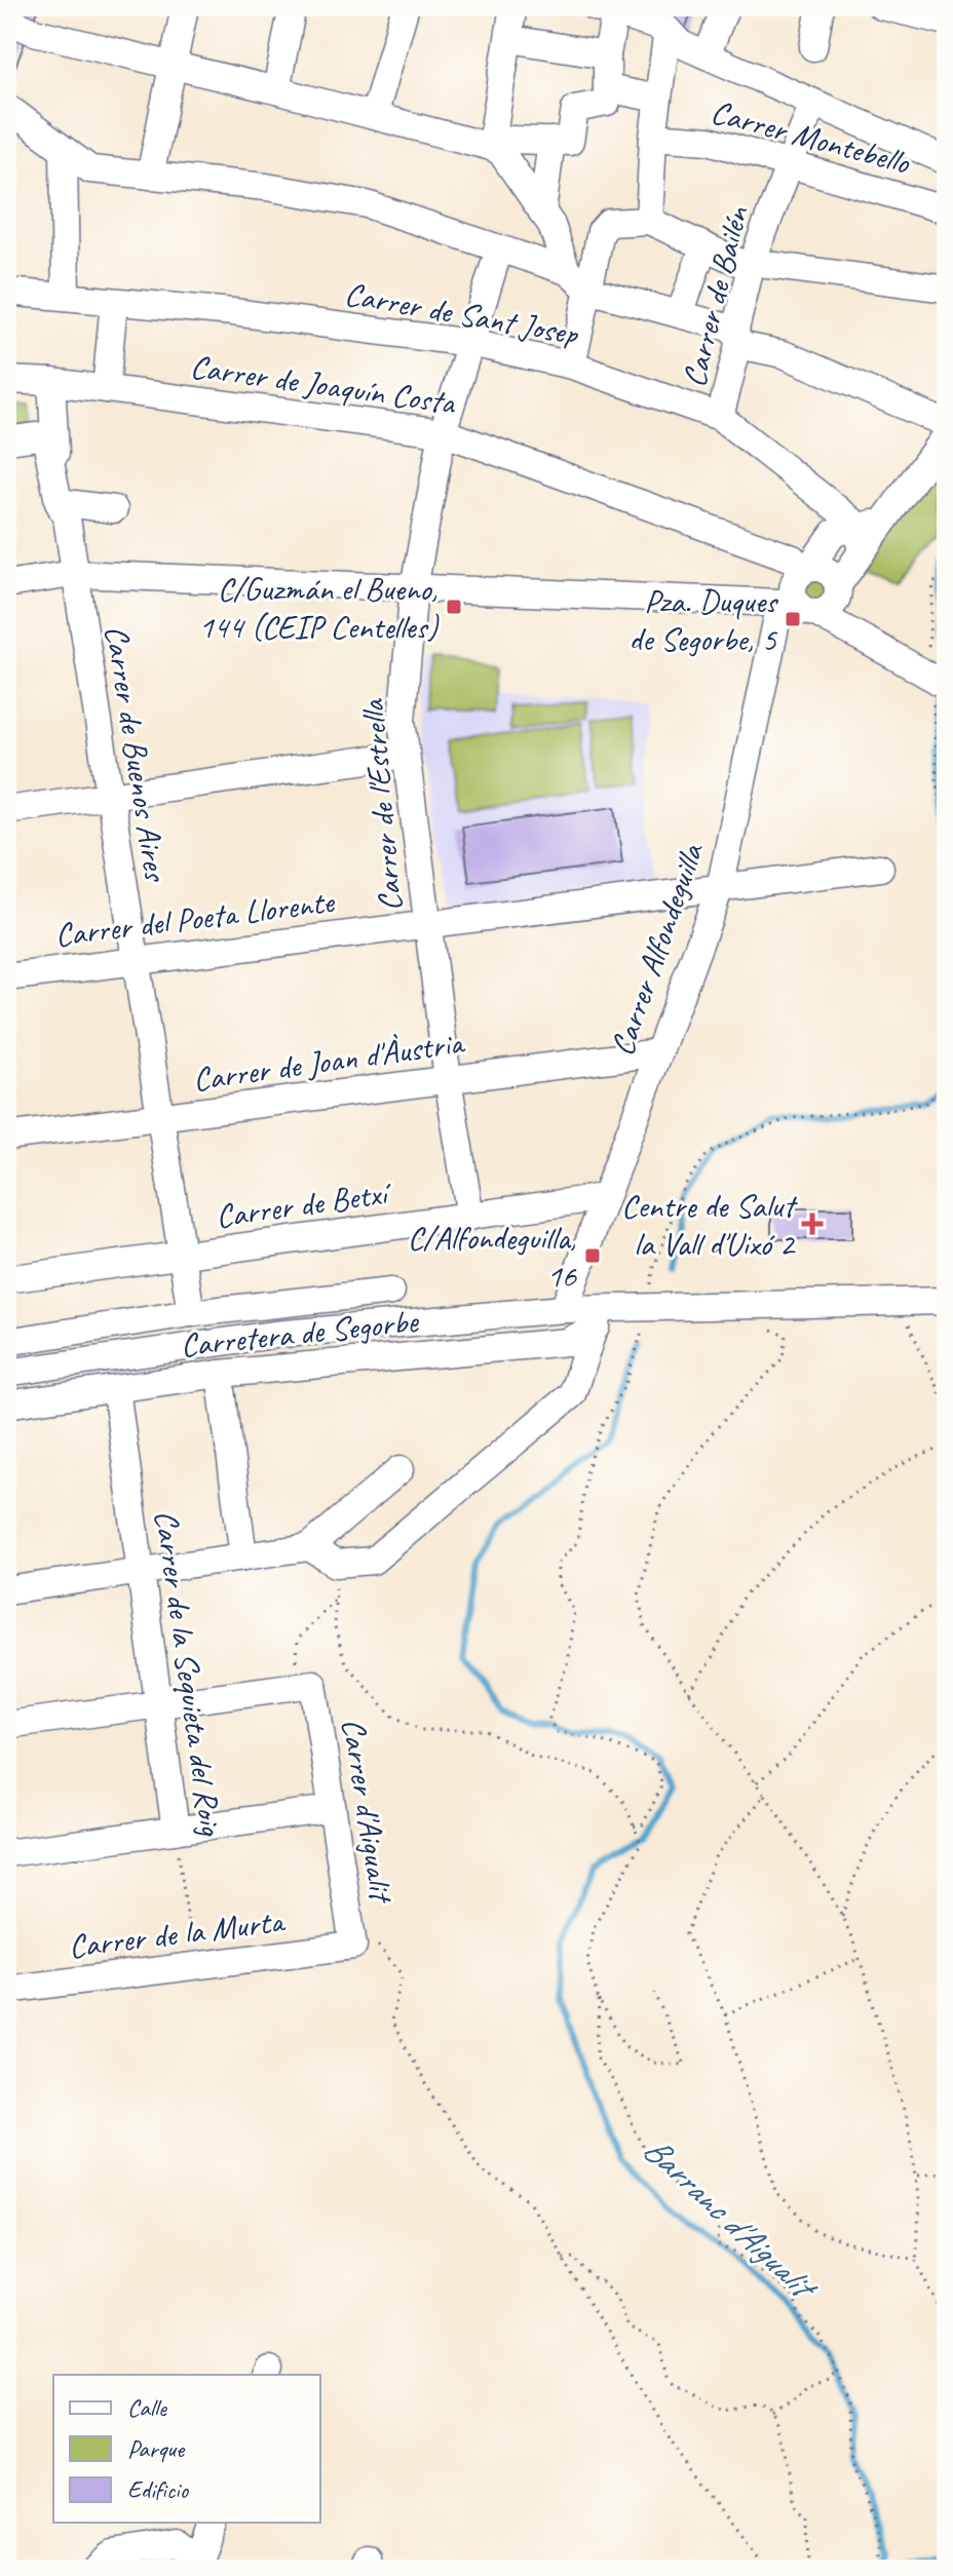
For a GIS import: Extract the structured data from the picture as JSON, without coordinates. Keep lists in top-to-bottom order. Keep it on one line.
{"streets":{"street":["Carrer Montebello","Carrer de Bailén","Carrer de Sant Josep","Carrer de Joaquín Costa","Carrer de Buenos Aires","Carrer de l'Estrella","Carrer del Poeta Llorente","Carrer Alfondeguilla","Carrer de Joan d'Àustria","Carrer de Betxí","Carretera de Segorbe","Carrer de la Sequieta del Roig","Carrer d'Aigualit","Carrer de la Murta"]},"crossings":[["Carrer Montebello","Carrer de Bailén"],["Carrer de Bailén","Carrer de Sant Josep"],["Carrer de Sant Josep","Carrer de l'Estrella"],["Carrer de Joaquín Costa","Carrer de l'Estrella"],["Carrer de Joaquín Costa","Carrer Alfondeguilla"],["Carrer de Buenos Aires","Carrer del Poeta Llorente"],["Carrer de Buenos Aires","Carrer de Joan d'Àustria"],["Carrer de Buenos Aires","Carrer de Betxí"],["Carrer de Buenos Aires","Carretera de Segorbe"],["Carrer de l'Estrella","Carrer del Poeta Llorente"],["Carrer de l'Estrella","Carrer de Joan d'Àustria"],["Carrer de l'Estrella","Carrer de Betxí"],["Carrer del Poeta Llorente","Carrer Alfondeguilla"],["Carrer Alfondeguilla","Carrer de Joan d'Àustria"],["Carrer Alfondeguilla","Carrer de Betxí"],["Carrer Alfondeguilla","Carretera de Segorbe"],["Carretera de Segorbe","Carrer de la Sequieta del Roig"],["Carrer de la Sequieta del Roig","Carrer de la Murta"],["Carrer d'Aigualit","Carrer de la Murta"]],"water":["Barranc d'Aigualit"],"places":{"transit":["C/Guzmán el Bueno, 144 (CEIP Centelles)","Pza. Duques de Segorbe, 5","C/Alfondeguilla, 16"],"health":["Centre de Salut la Vall d'Uixó 2"]},"legend":["Calle","Parque","Edificio"]}
